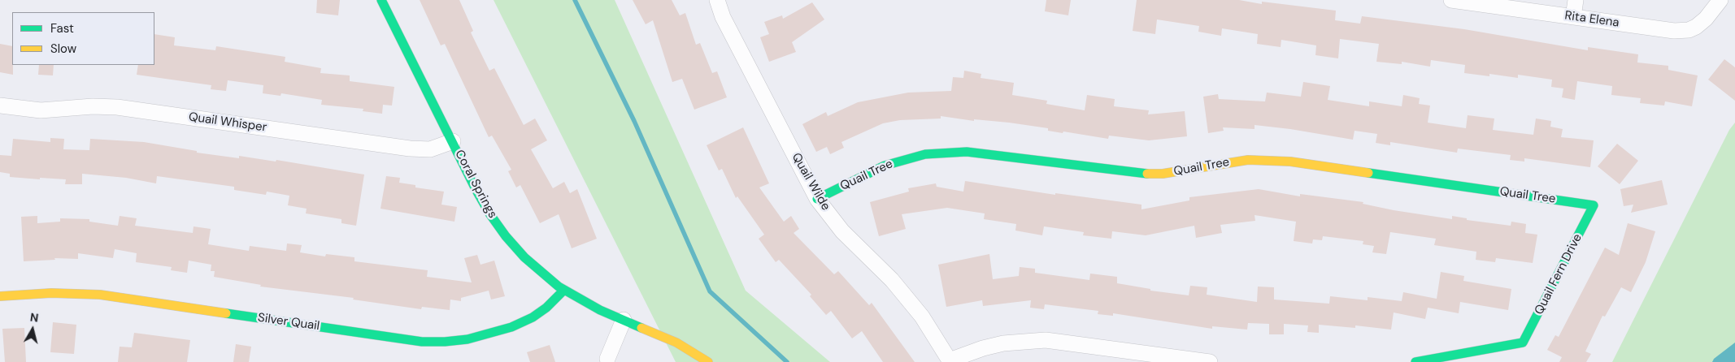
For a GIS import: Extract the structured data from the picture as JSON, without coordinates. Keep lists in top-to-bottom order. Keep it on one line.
{"streets":{"street":["Rita Elena","Quail Whisper","Quail Tree","Quail Wilde","Coral Springs","Quail Fern Drive","Silver Quail"]},"crossings":[["Quail Whisper","Coral Springs"],["Quail Tree","Quail Wilde"],["Quail Tree","Quail Fern Drive"],["Coral Springs","Silver Quail"]],"legend":["Fast","Slow"],"north":"top"}
